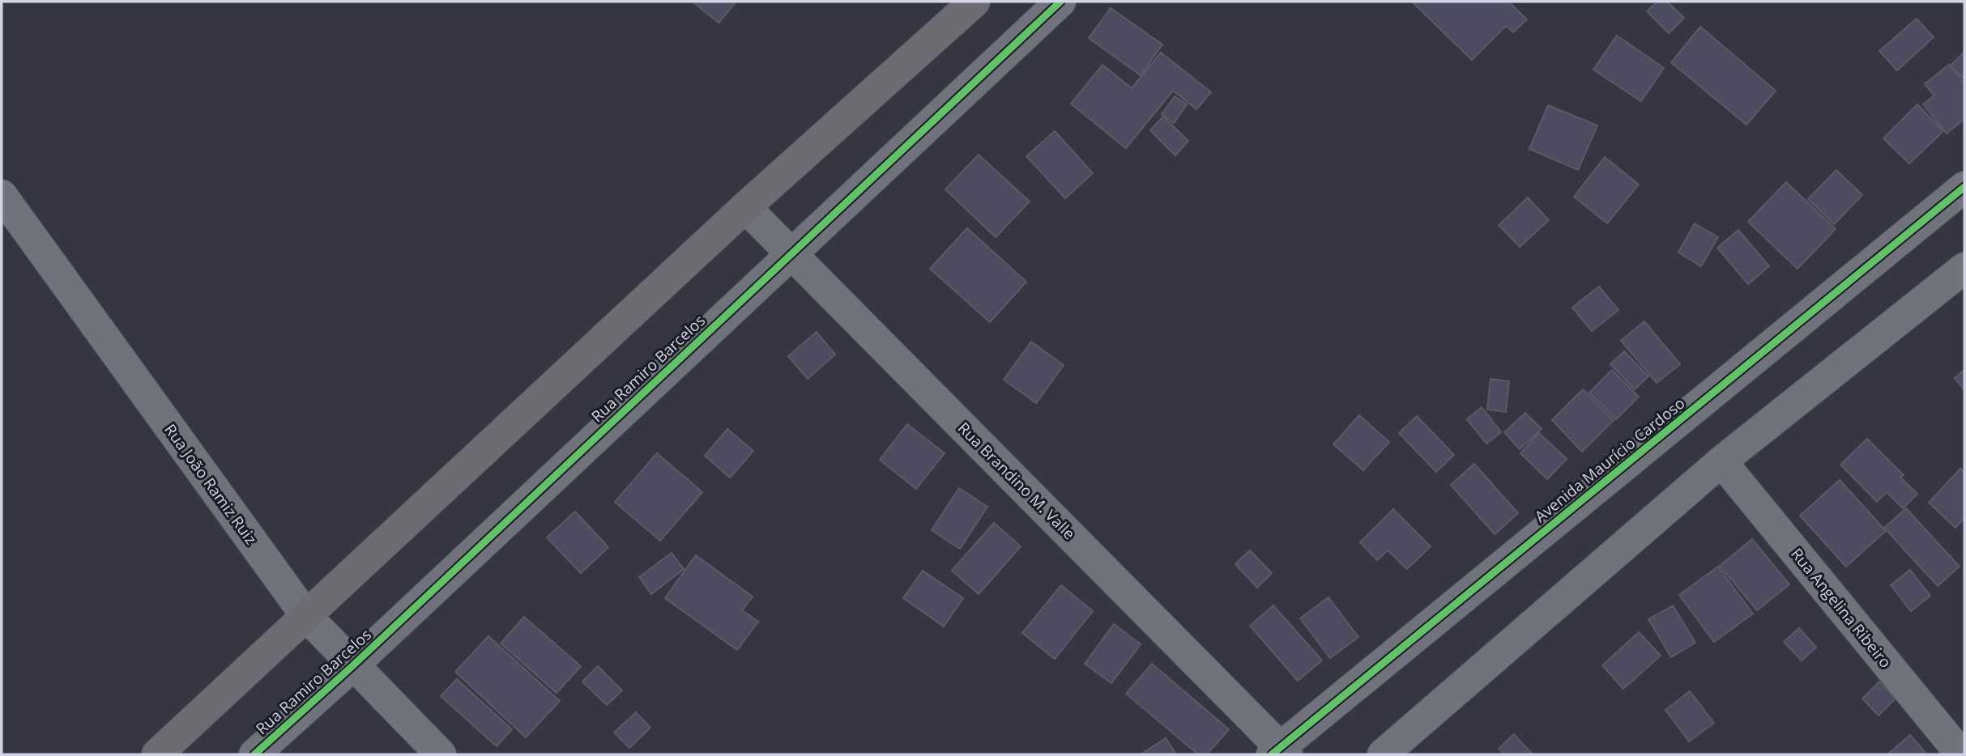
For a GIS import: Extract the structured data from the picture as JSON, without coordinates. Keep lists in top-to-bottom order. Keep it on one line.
{"streets":{"street":["Rua Ramiro Barcelos","Avenida Maurício Cardoso","Rua Brandino M. Valle","Rua João Ramiz Ruiz","Rua Angelina Ribeiro"]},"crossings":[["Rua Ramiro Barcelos","Rua Brandino M. Valle"],["Rua Ramiro Barcelos","Rua João Ramiz Ruiz"],["Avenida Maurício Cardoso","Rua Brandino M. Valle"]]}
